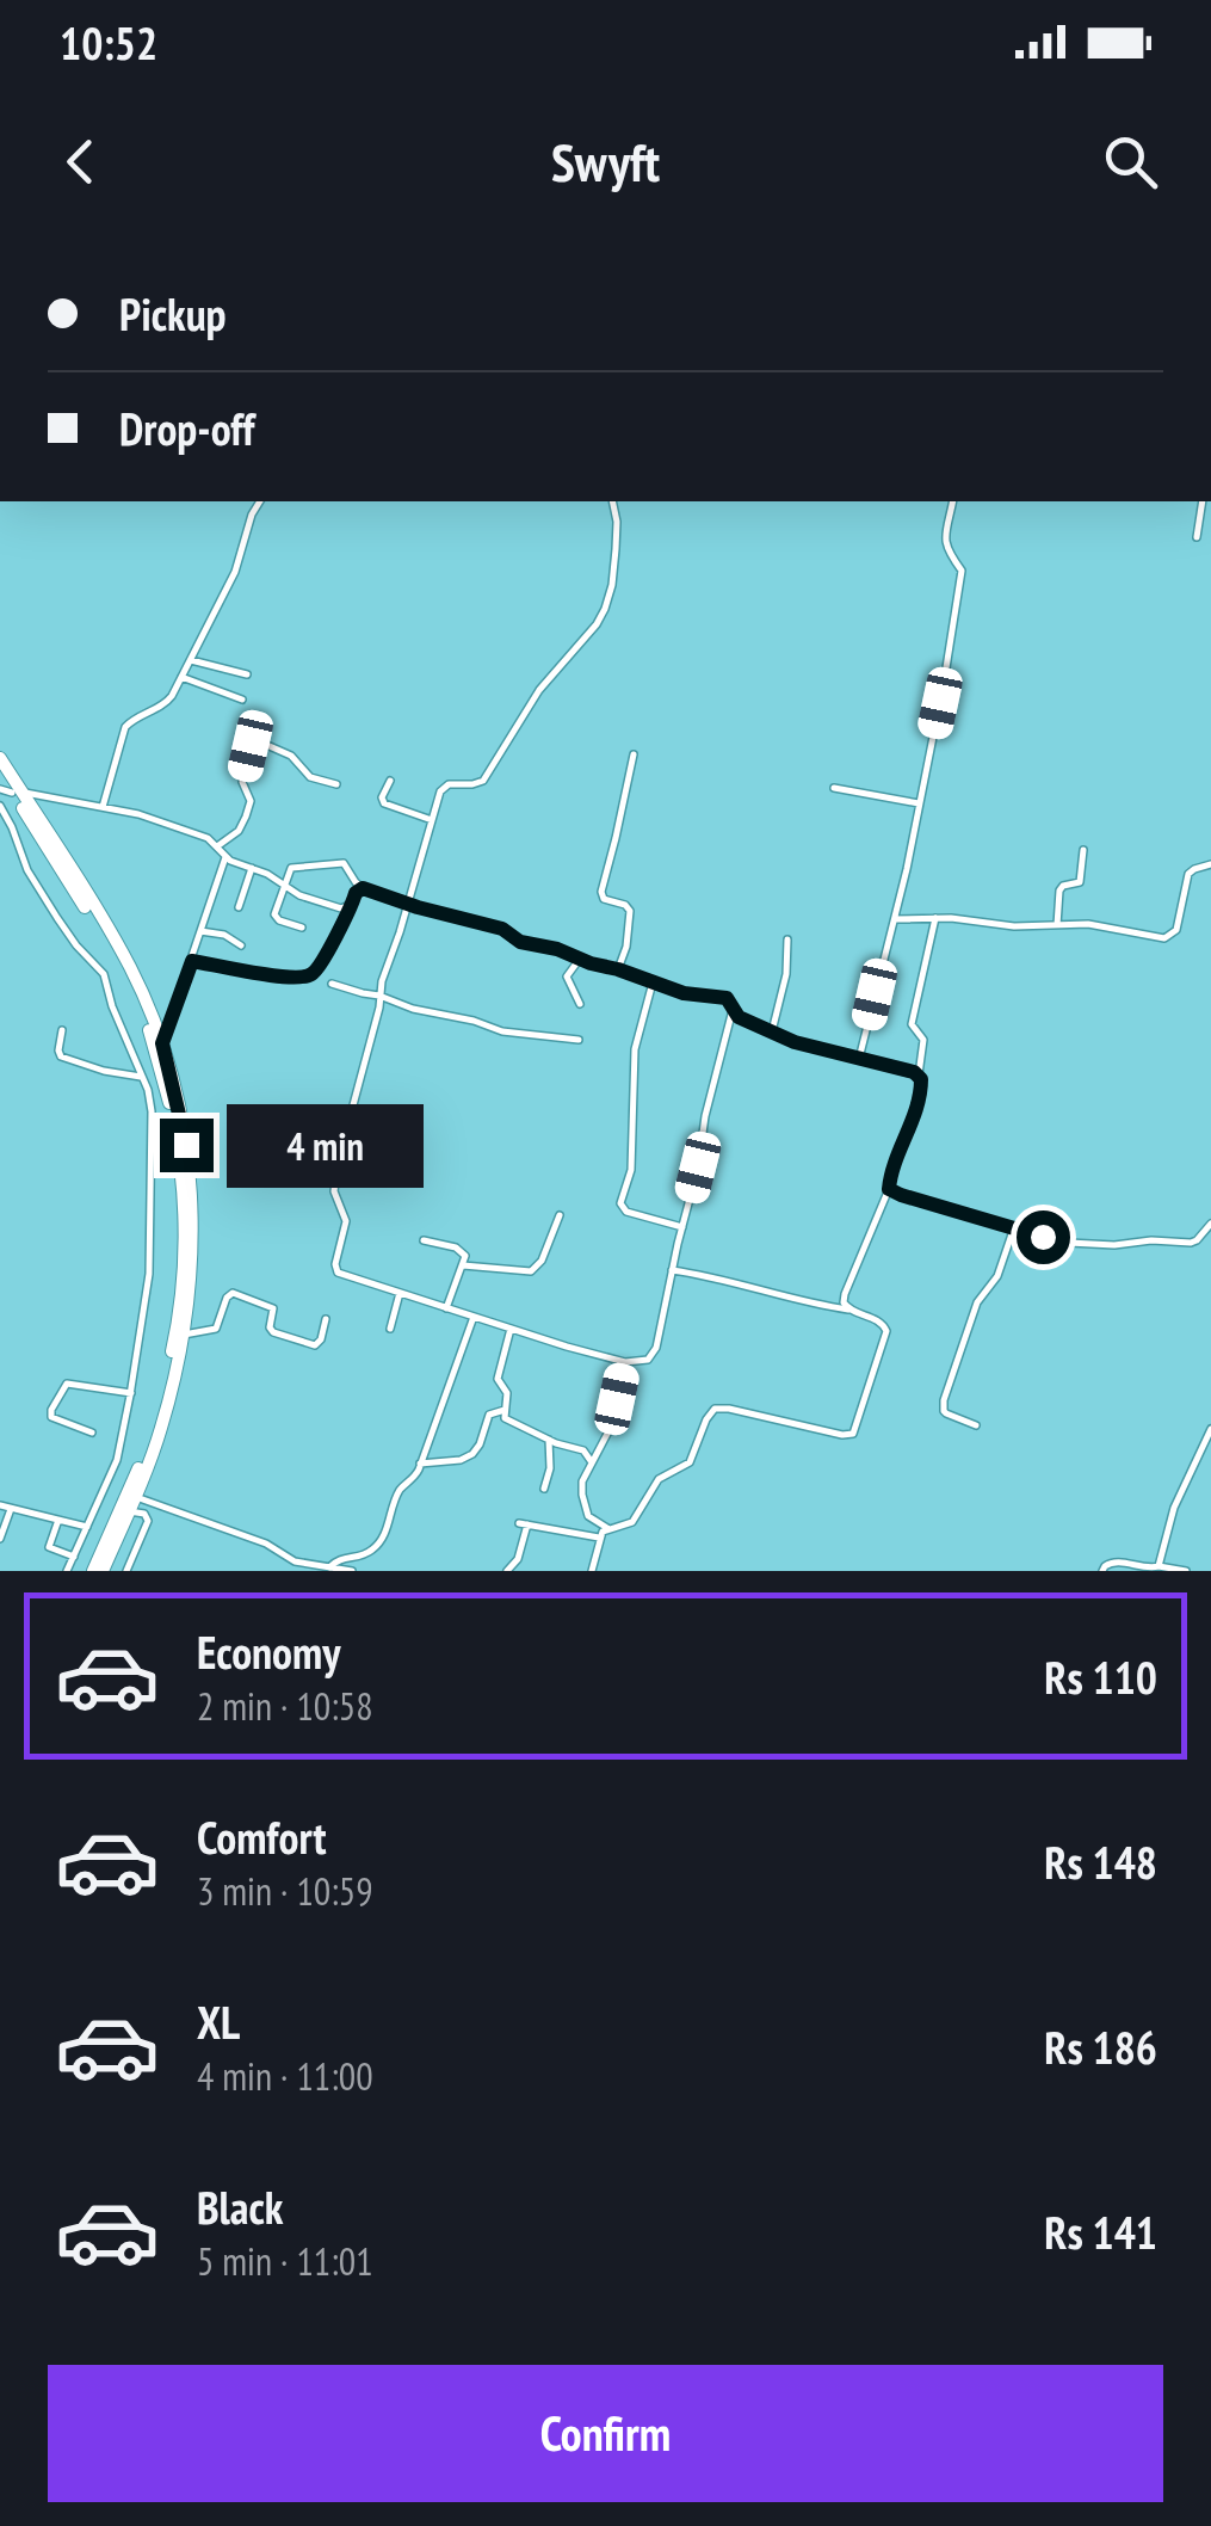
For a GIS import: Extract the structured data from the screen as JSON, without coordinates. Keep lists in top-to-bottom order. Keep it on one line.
{"page":{"status":"10:52","header":"Swyft","banner":["Pickup","Drop-off"],"bubble":"4 min","list":[{"name":"Economy","note":"2 min · 10:58","value":"Rs 110"},{"name":"Comfort","note":"3 min · 10:59","value":"Rs 148"},{"name":"XL","note":"4 min · 11:00","value":"Rs 186"},{"name":"Black","note":"5 min · 11:01","value":"Rs 141"}],"buttons":"Confirm"}}
